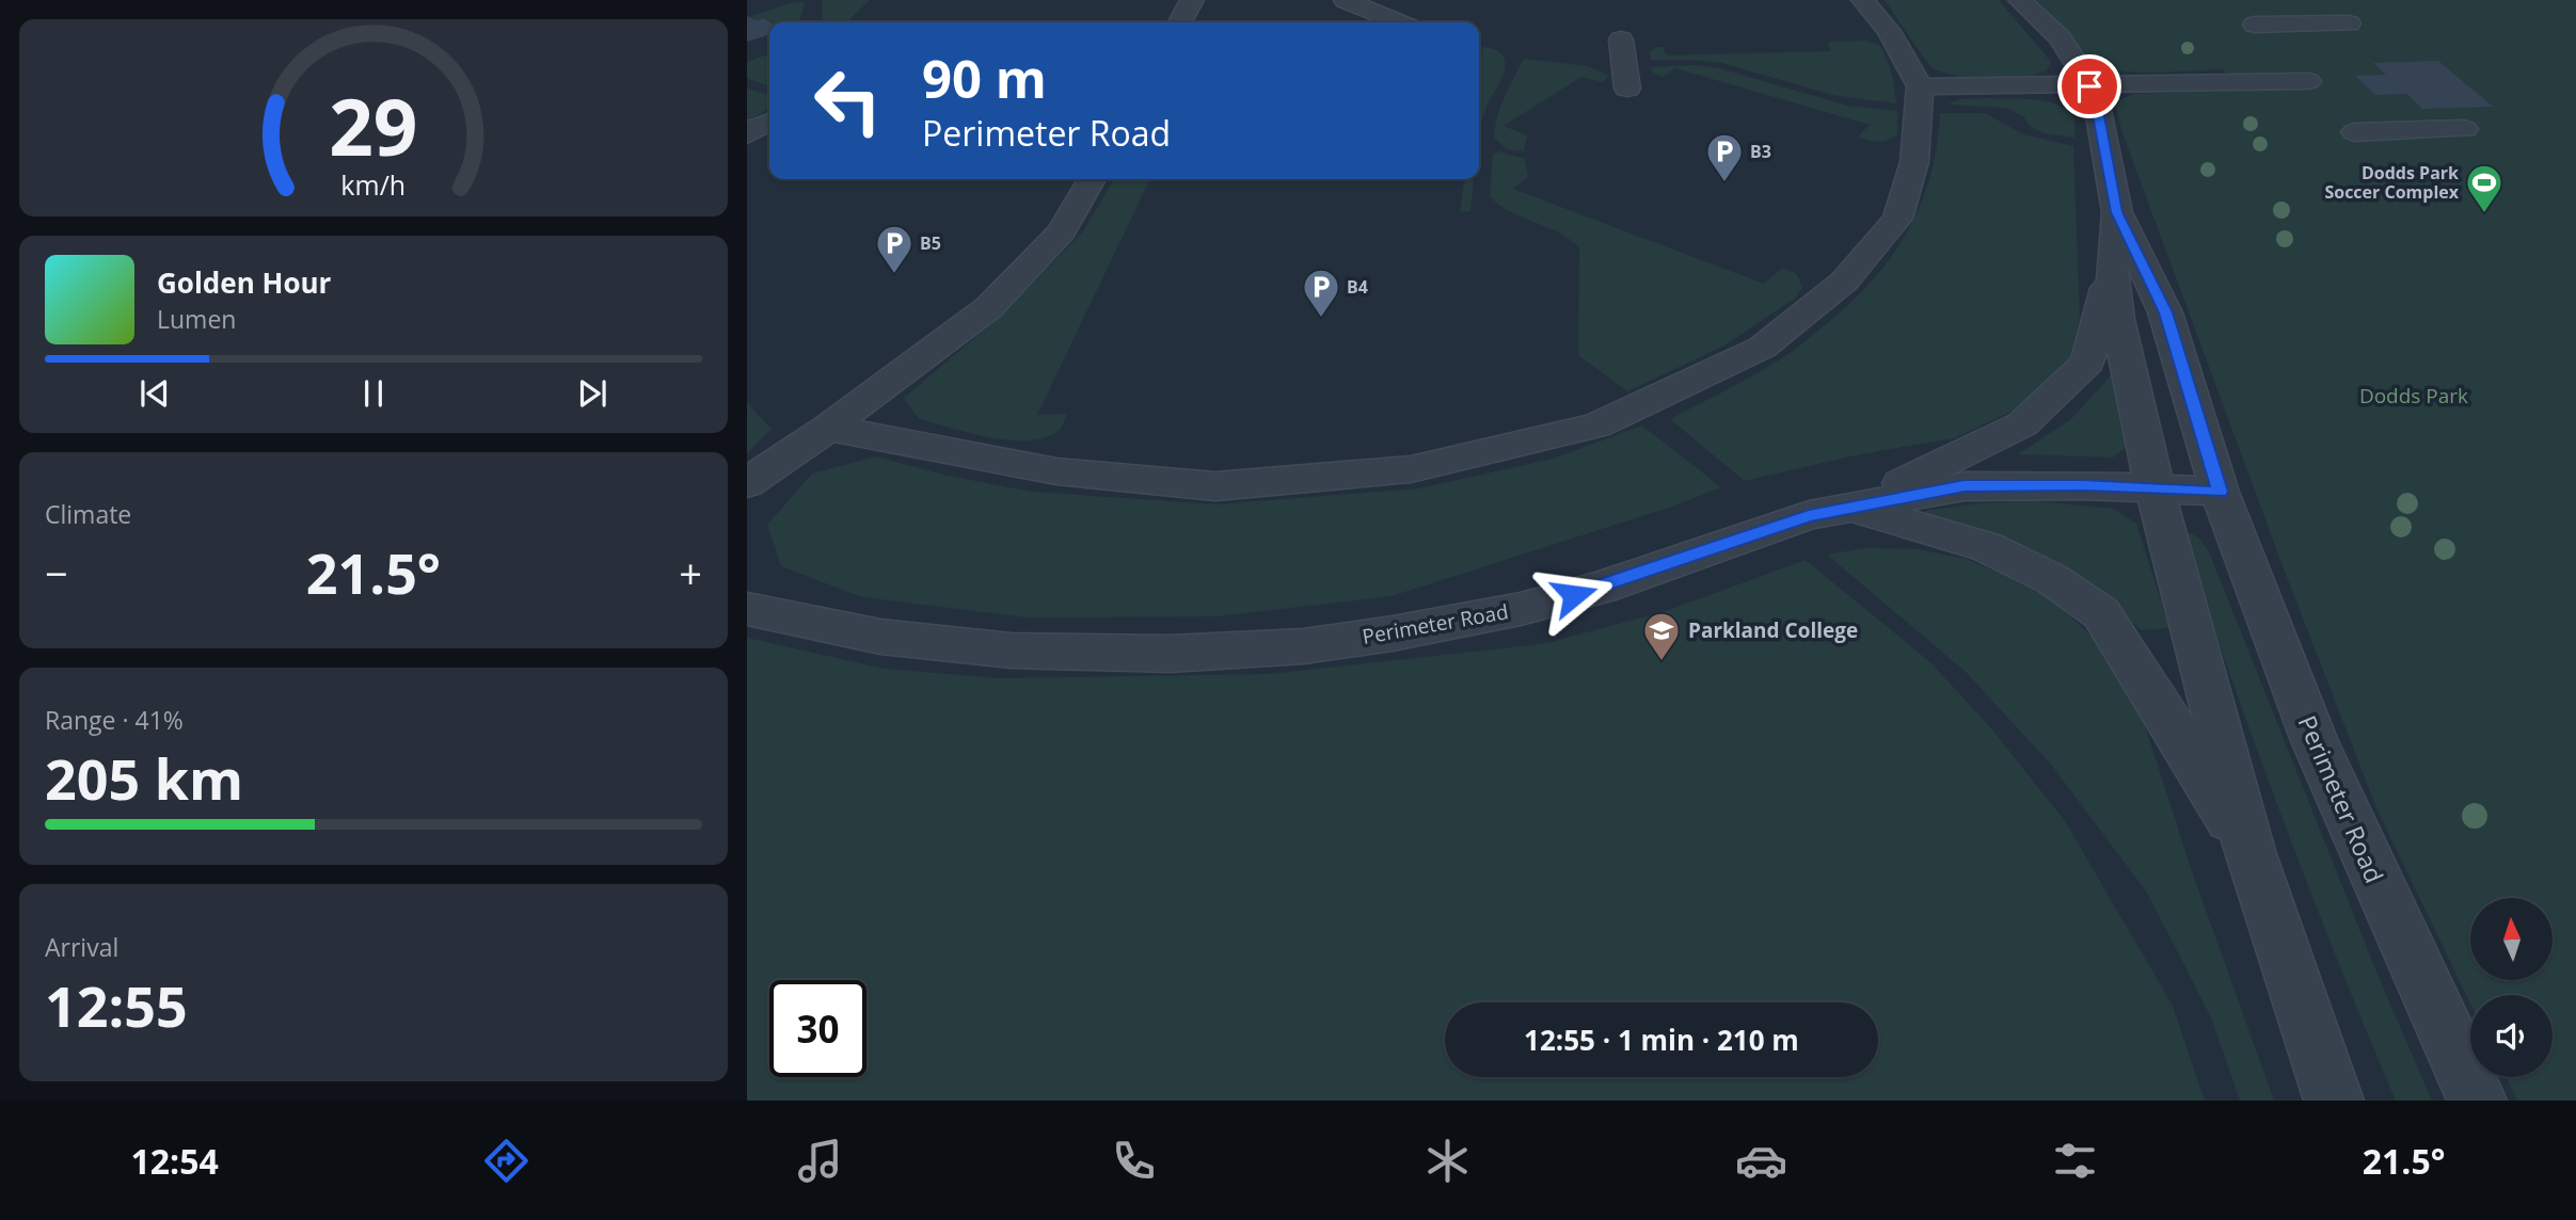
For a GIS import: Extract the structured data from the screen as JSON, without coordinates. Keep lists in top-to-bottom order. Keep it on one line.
{"streets":{"street":["Perimeter Road"]},"parks":["Dodds Park"],"places":{"parking":["B3","B5","B4"],"sports":["Dodds Park Soccer Complex"],"school or university":["Parkland College"]},"north":"top","page":{"turn":["90 m","Perimeter Road"],"song":["Golden Hour","Lumen"],"tile":["Climate",["Range · 41%","205 km"],["Arrival","12:55"]],"heat":["−","21.5°","+"],"limit":"30","trip":"12:55 · 1 min · 210 m","tabs":["12:54","21.5°"],"gauge":["29","km/h"]}}
